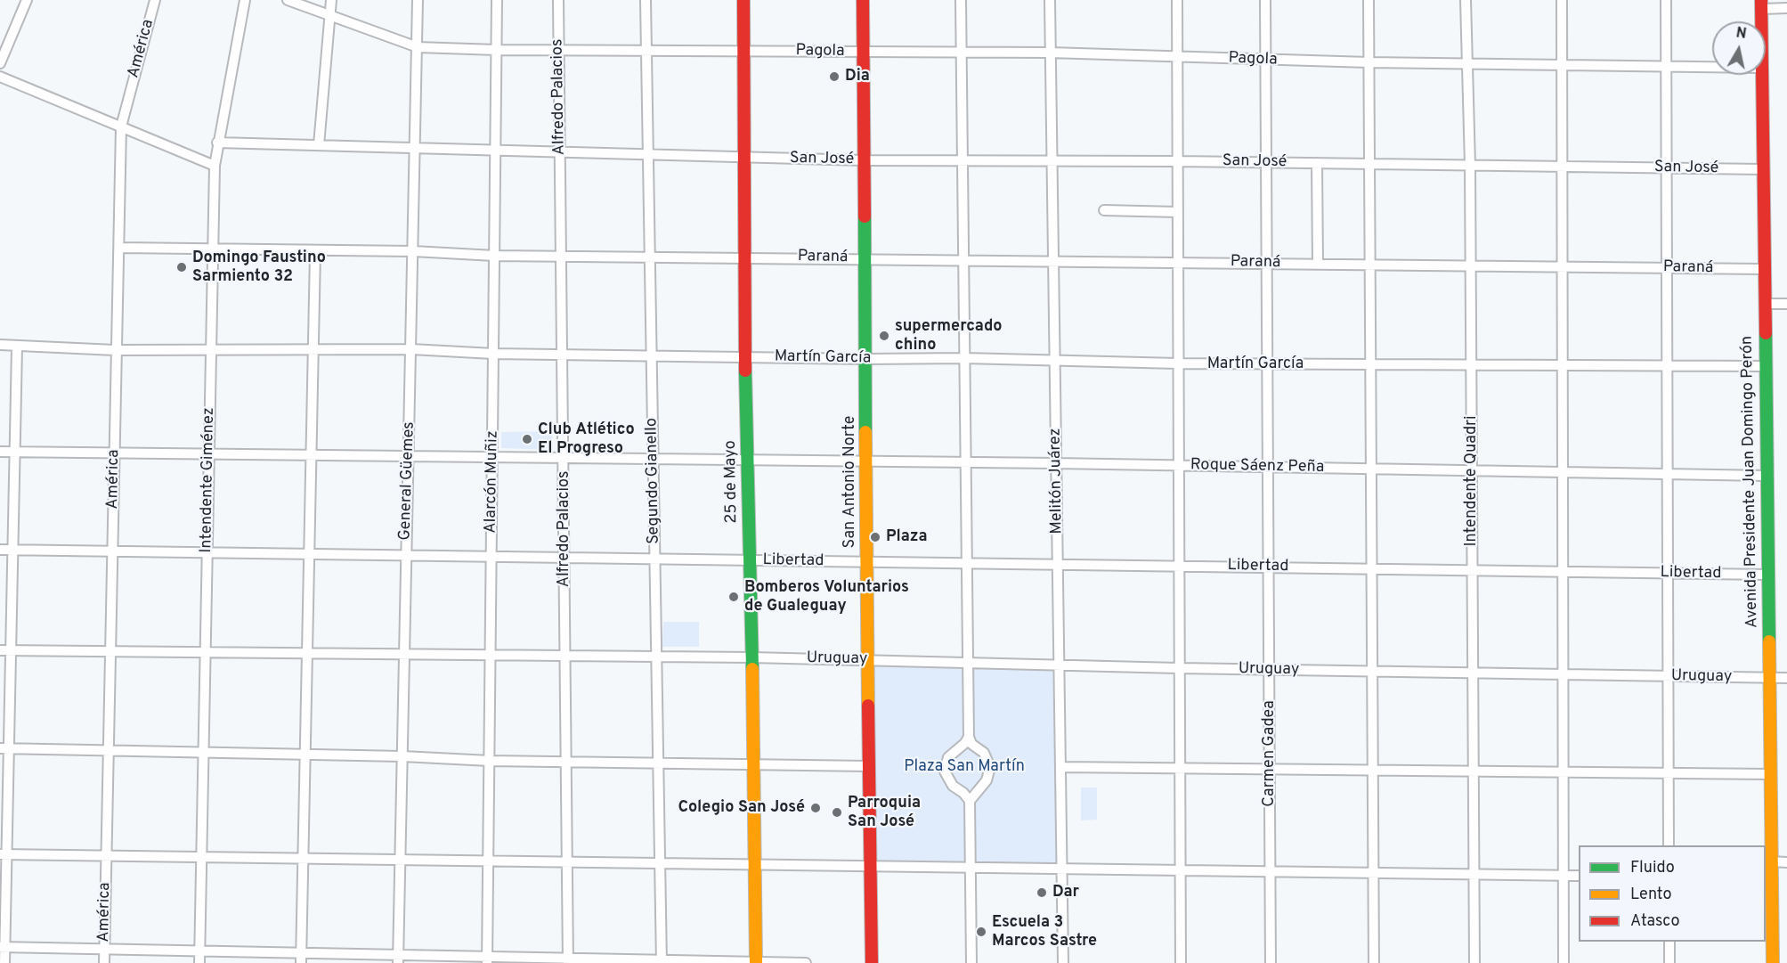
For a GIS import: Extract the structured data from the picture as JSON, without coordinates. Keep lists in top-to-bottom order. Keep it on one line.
{"streets":{"main road":["25 de Mayo","San Antonio Norte","Avenida Presidente Juan Domingo Perón"],"street":["América","Pagola","Alfredo Palacios","San José","Paraná","Martín García","Roque Sáenz Peña","Intendente Giménez","General Güemes","Segundo Gianello","Melitón Juárez","Intendente Quadri","Alarcón Muñiz","Libertad","Uruguay","Carmen Gadea"]},"crossings":[["América","Paraná"],["América","Martín García"],["América","Roque Sáenz Peña"],["América","Libertad"],["América","Uruguay"],["Pagola","Alfredo Palacios"],["Pagola","General Güemes"],["Pagola","Segundo Gianello"],["Pagola","Melitón Juárez"],["Pagola","Intendente Quadri"],["Pagola","Alarcón Muñiz"],["Pagola","25 de Mayo"],["Pagola","San Antonio Norte"],["Pagola","Carmen Gadea"],["Alfredo Palacios","San José"],["Alfredo Palacios","Paraná"],["Alfredo Palacios","Martín García"],["Alfredo Palacios","Roque Sáenz Peña"],["Alfredo Palacios","Libertad"],["Alfredo Palacios","Uruguay"],["San José","Intendente Giménez"],["San José","General Güemes"],["San José","Segundo Gianello"],["San José","Melitón Juárez"],["San José","Intendente Quadri"],["San José","Alarcón Muñiz"],["San José","25 de Mayo"],["San José","San Antonio Norte"],["San José","Avenida Presidente Juan Domingo Perón"],["San José","Carmen Gadea"],["Paraná","Intendente Giménez"],["Paraná","General Güemes"],["Paraná","Segundo Gianello"],["Paraná","Melitón Juárez"],["Paraná","Intendente Quadri"],["Paraná","Alarcón Muñiz"],["Paraná","25 de Mayo"],["Paraná","San Antonio Norte"],["Paraná","Avenida Presidente Juan Domingo Perón"],["Paraná","Carmen Gadea"],["Martín García","Intendente Giménez"],["Martín García","General Güemes"],["Martín García","Segundo Gianello"],["Martín García","Melitón Juárez"],["Martín García","Intendente Quadri"],["Martín García","Alarcón Muñiz"],["Martín García","25 de Mayo"],["Martín García","San Antonio Norte"],["Martín García","Avenida Presidente Juan Domingo Perón"],["Martín García","Carmen Gadea"],["Roque Sáenz Peña","Intendente Giménez"],["Roque Sáenz Peña","General Güemes"],["Roque Sáenz Peña","Segundo Gianello"],["Roque Sáenz Peña","Melitón Juárez"],["Roque Sáenz Peña","Intendente Quadri"],["Roque Sáenz Peña","Alarcón Muñiz"],["Roque Sáenz Peña","25 de Mayo"],["Roque Sáenz Peña","San Antonio Norte"],["Roque Sáenz Peña","Avenida Presidente Juan Domingo Perón"],["Roque Sáenz Peña","Carmen Gadea"],["Intendente Giménez","Libertad"],["Intendente Giménez","Uruguay"],["General Güemes","Libertad"],["General Güemes","Uruguay"],["Segundo Gianello","Libertad"],["Segundo Gianello","Uruguay"],["Melitón Juárez","Libertad"],["Melitón Juárez","Uruguay"],["Intendente Quadri","Libertad"],["Intendente Quadri","Uruguay"],["Alarcón Muñiz","Libertad"],["Alarcón Muñiz","Uruguay"],["25 de Mayo","Libertad"],["25 de Mayo","Uruguay"],["San Antonio Norte","Libertad"],["San Antonio Norte","Uruguay"],["Avenida Presidente Juan Domingo Perón","Libertad"],["Avenida Presidente Juan Domingo Perón","Uruguay"],["Libertad","Carmen Gadea"],["Uruguay","Carmen Gadea"]],"parks":["Plaza San Martín"],"places":["Dia","Domingo Faustino Sarmiento 32","supermercado chino","Club Atlético El Progreso","Plaza","Bomberos Voluntarios de Gualeguay","Colegio San José","Parroquia San José","Dar","Escuela 3 Marcos Sastre"],"legend":["Fluido","Lento","Atasco"],"north":"top"}
